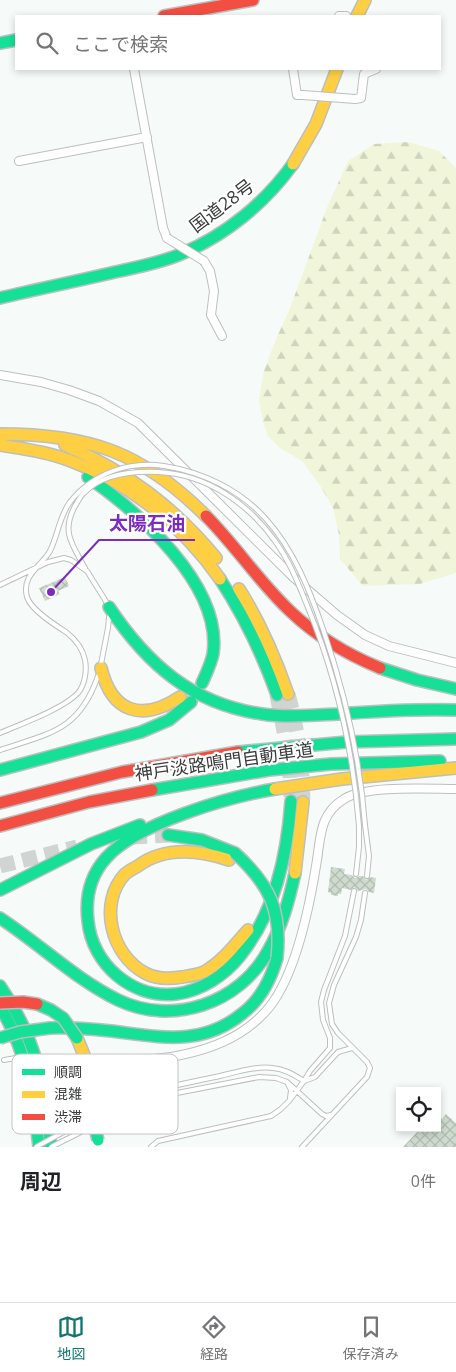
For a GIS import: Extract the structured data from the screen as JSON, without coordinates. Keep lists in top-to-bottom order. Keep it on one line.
{"streets":{"main road":["国道28号","神戸淡路鳴門自動車道"]},"places":["太陽石油"],"legend":["順調","混雑","渋滞"],"page":{"search":"ここで検索","heading":["周辺","0件"],"nav":["地図","経路","保存済み"]}}
